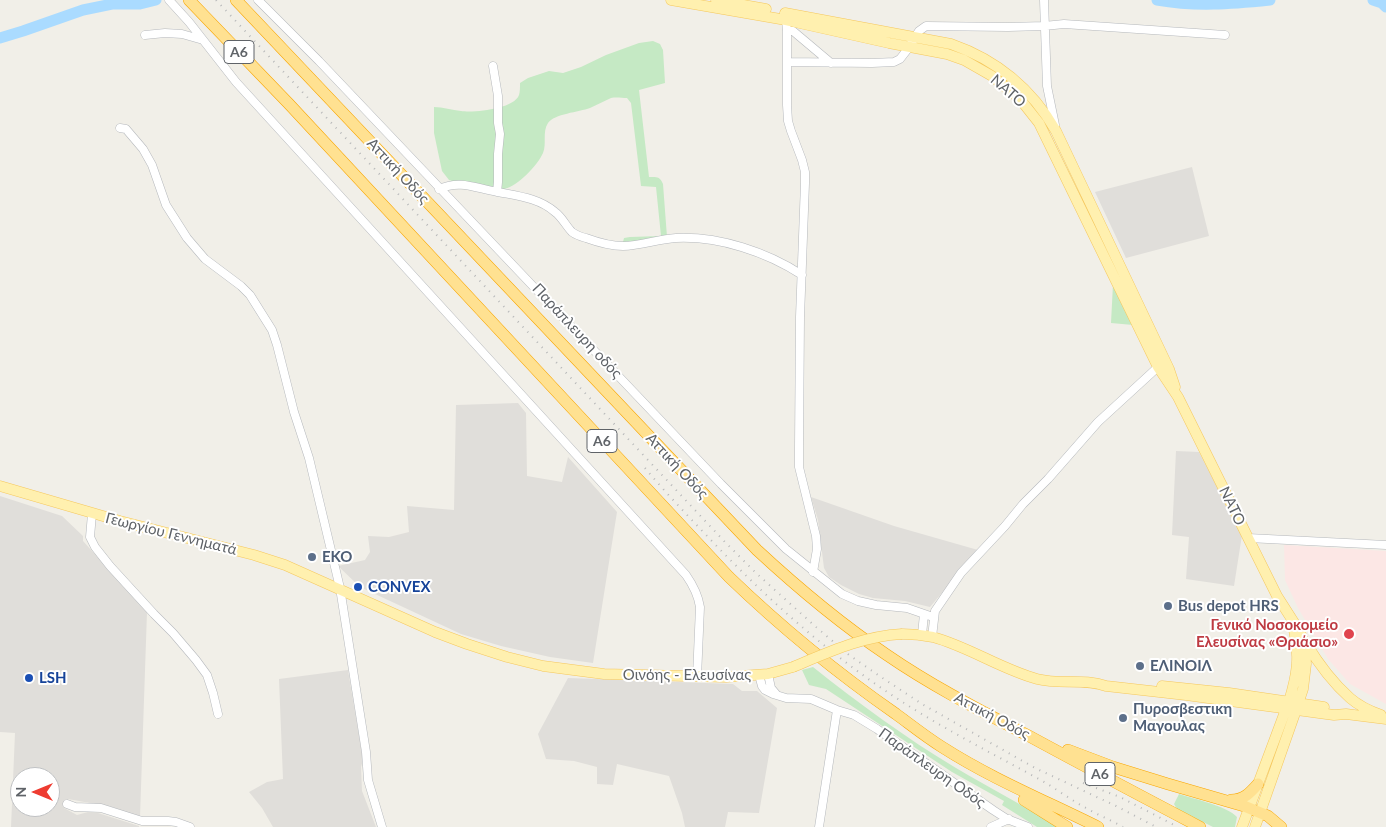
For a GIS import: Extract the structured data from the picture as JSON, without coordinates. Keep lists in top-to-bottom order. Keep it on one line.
{"streets":{"highway":["Α6","Αττική Οδός"],"main road":["ΝΑΤΟ","Γεωργίου Γεννηματά","Οινόης - Ελευσίνας"],"street":["Παράπλευρη οδός","Παράπλευρη Οδός"]},"crossings":[["ΝΑΤΟ","Οινόης - Ελευσίνας"],["Γεωργίου Γεννηματά","Οινόης - Ελευσίνας"]],"places":["EKO","CONVEX","Bus depot HRS","Γενικό Νοσοκομείο Ελευσίνας «Θριάσιο»","ΕΛΙΝΟΙΛ","LSH","Πυροσβεστικη Μαγουλας"],"north":"left"}
